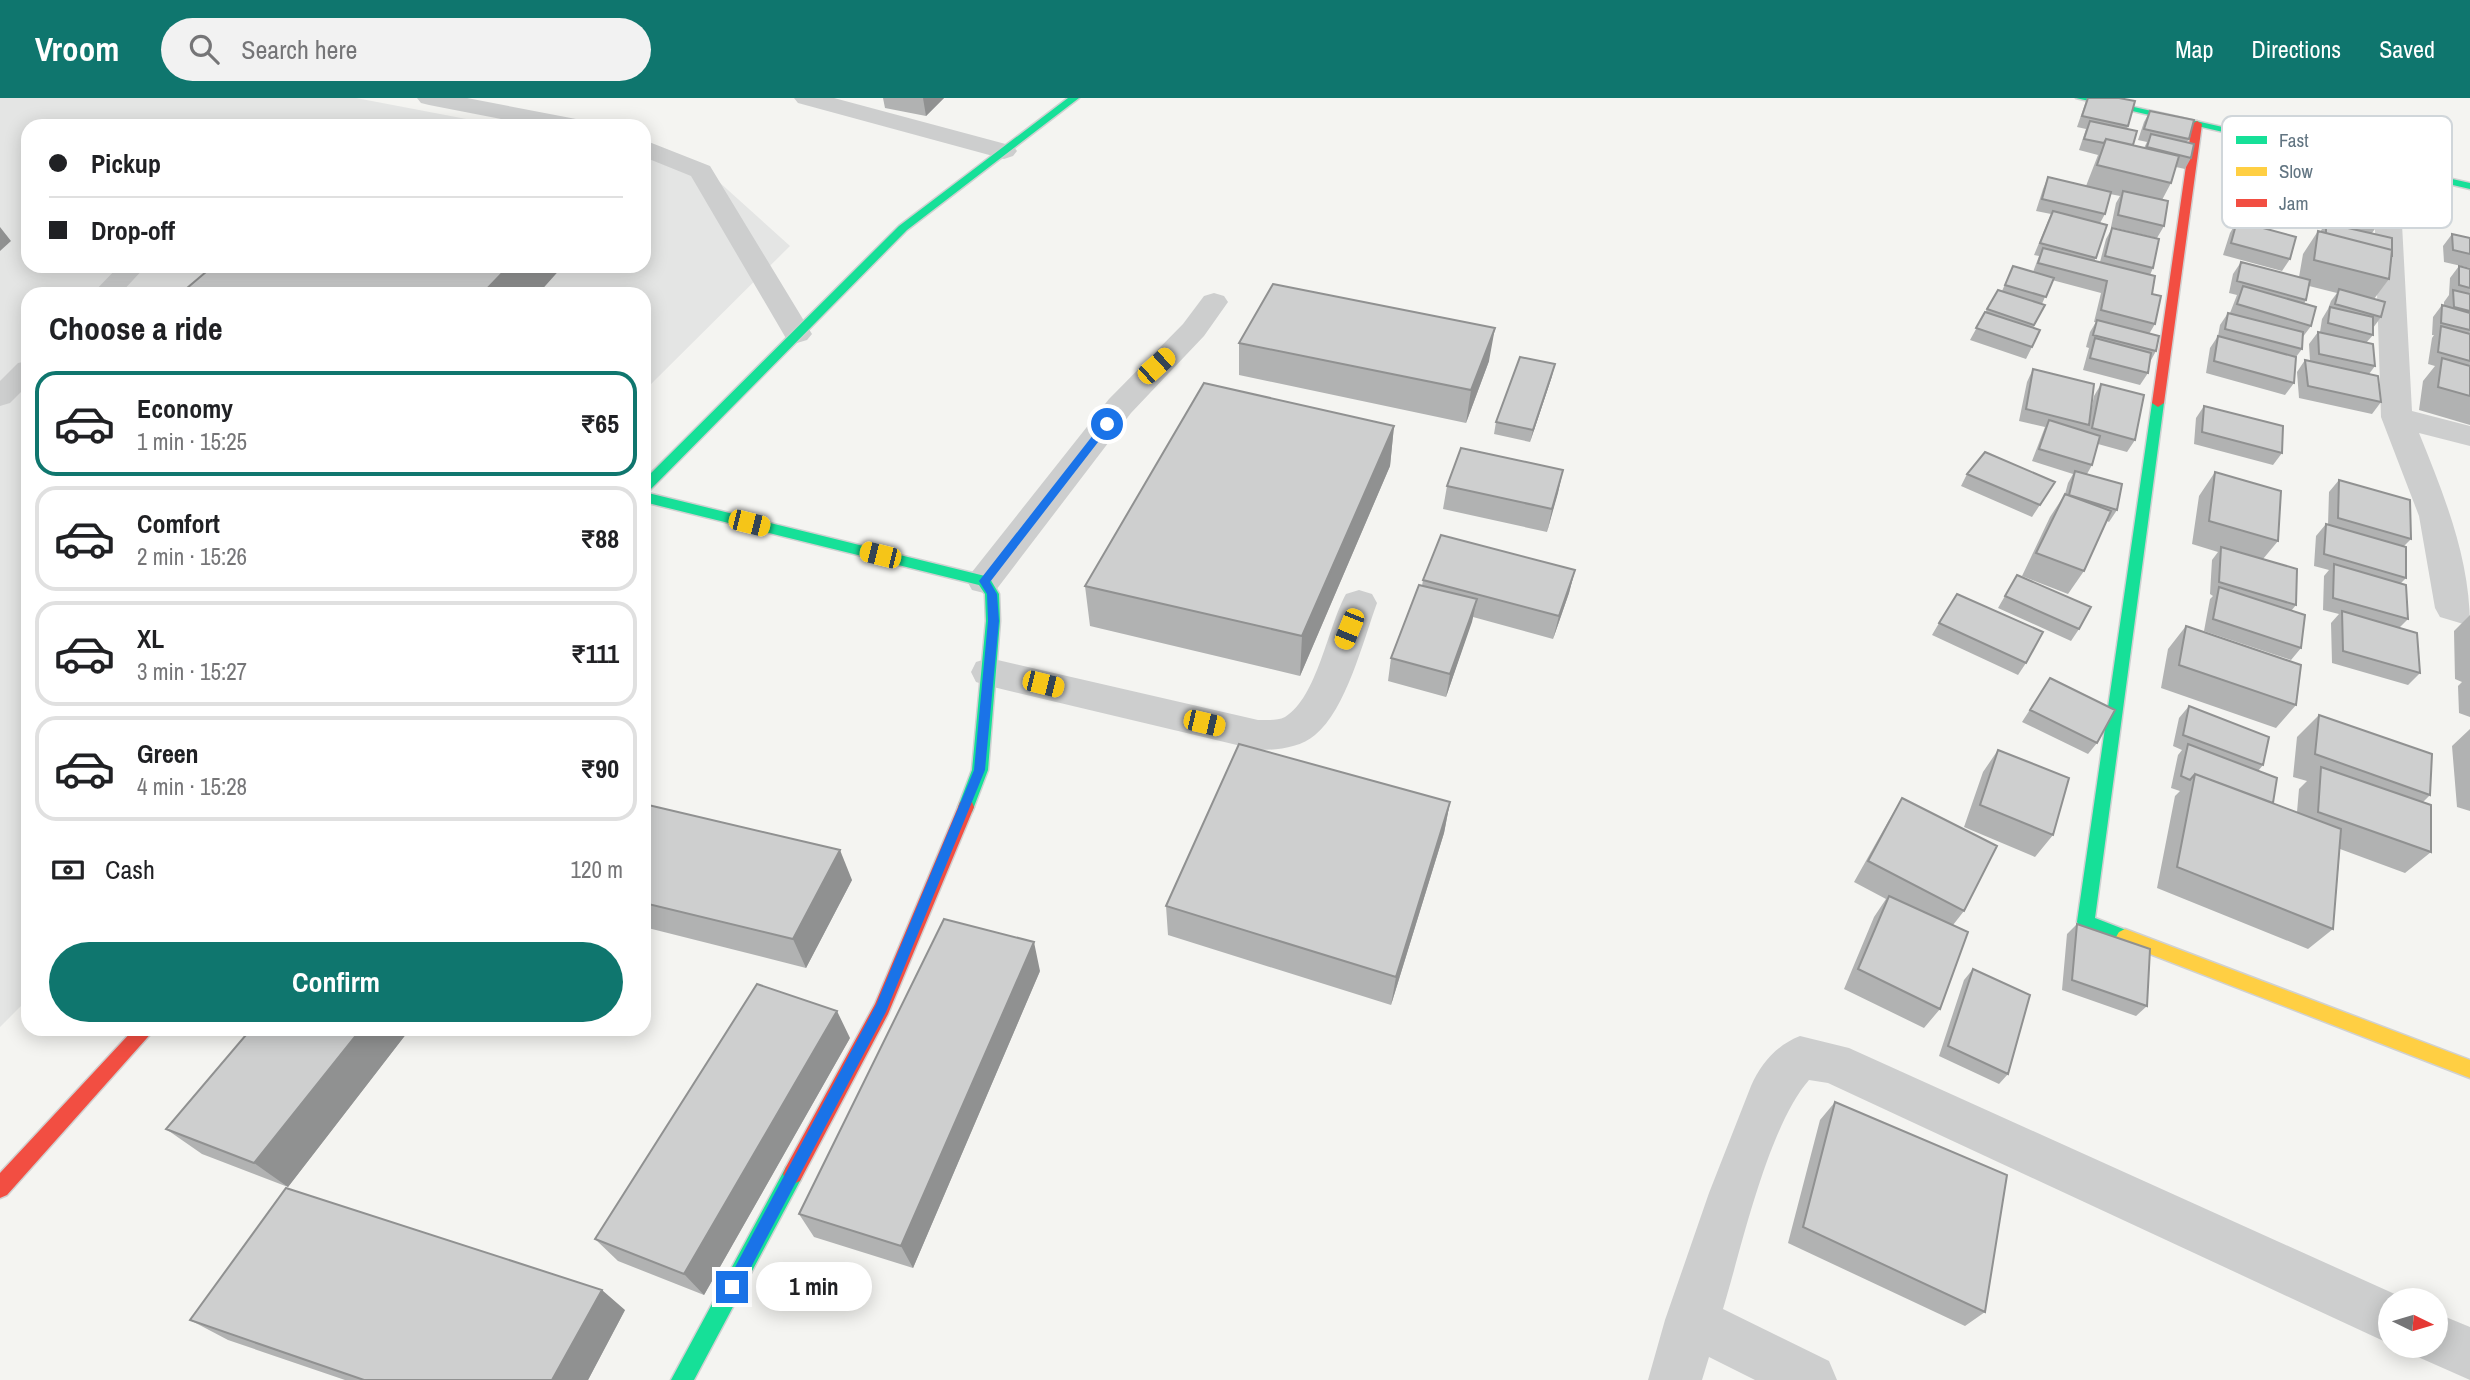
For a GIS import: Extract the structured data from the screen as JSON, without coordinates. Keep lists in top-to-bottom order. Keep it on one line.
{"legend":["Fast","Slow","Jam"],"north":"right","page":{"header":"Vroom","search":"Search here","nav":["Map","Directions","Saved"],"banner":["Pickup","Drop-off"],"heading":"Choose a ride","list":[{"name":"Economy","note":"1 min · 15:25","value":"₹65"},{"name":"Comfort","note":"2 min · 15:26","value":"₹88"},{"name":"XL","note":"3 min · 15:27","value":"₹111"},{"name":"Green","note":"4 min · 15:28","value":"₹90"}],"pay":["Cash","120 m"],"buttons":"Confirm","bubble":"1 min"}}
